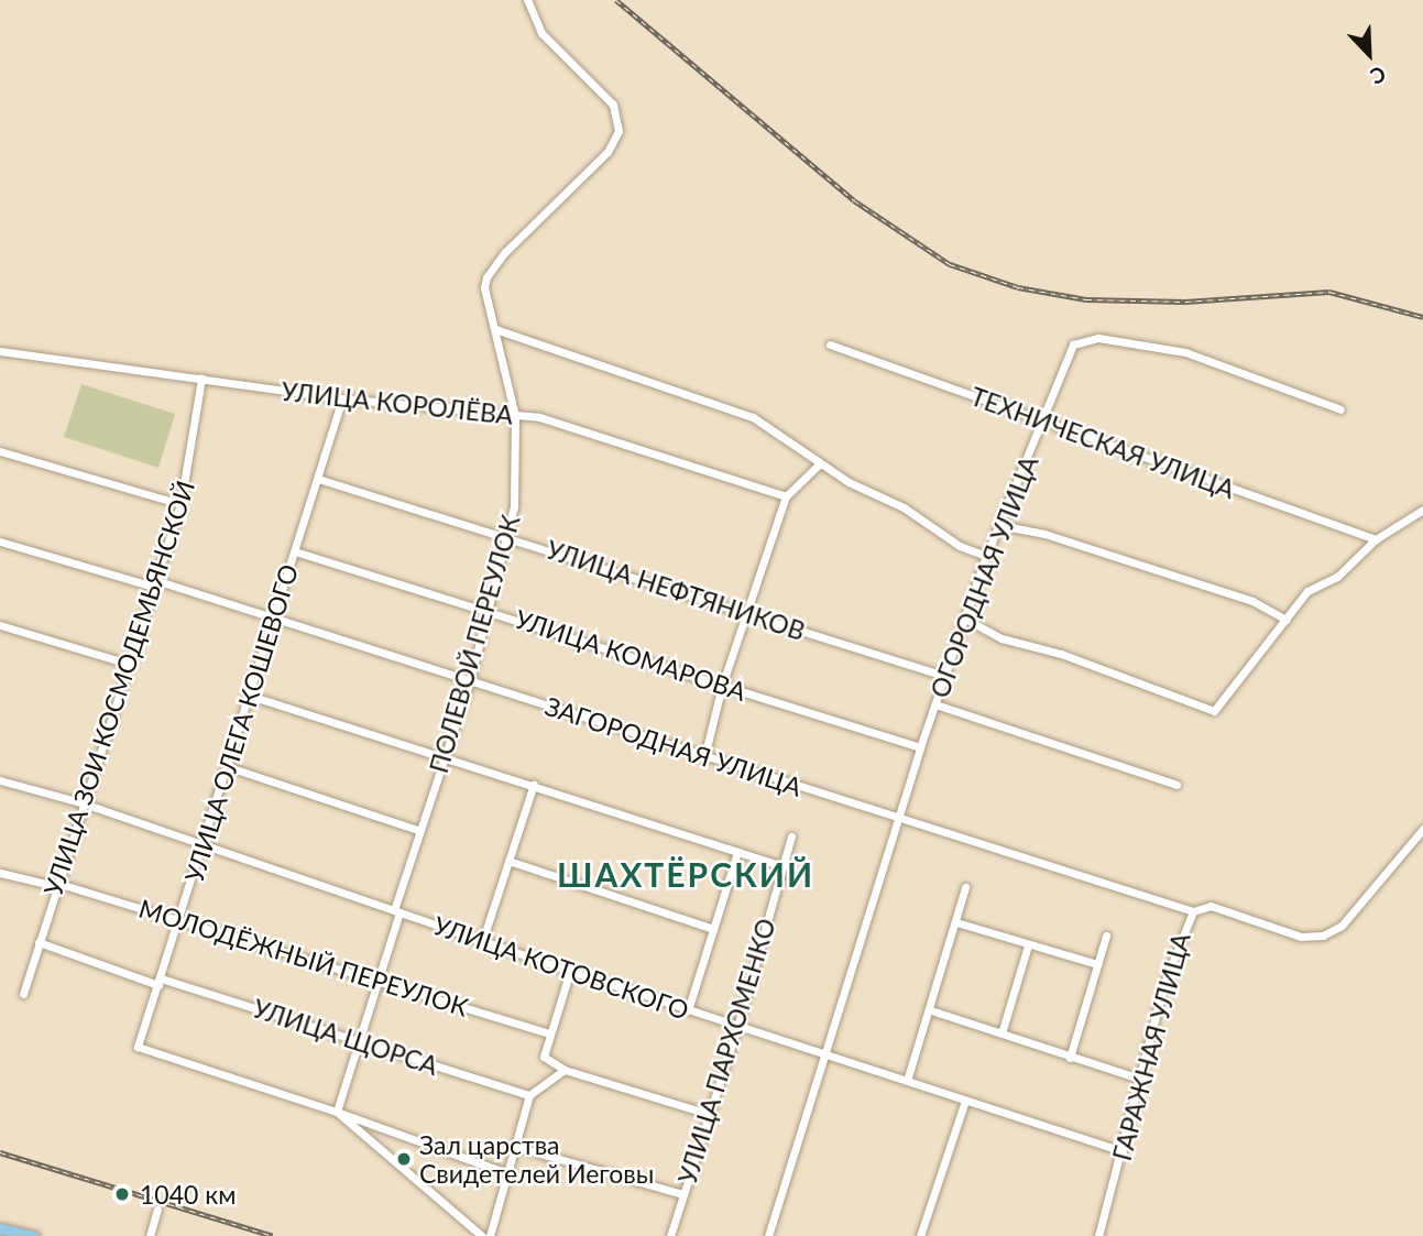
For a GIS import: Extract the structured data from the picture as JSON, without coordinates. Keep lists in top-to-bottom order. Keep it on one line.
{"streets":{"street":["УЛИЦА КОРОЛЁВА","ТЕХНИЧЕСКАЯ УЛИЦА","ОГОРОДНАЯ УЛИЦА","УЛИЦА НЕФТЯНИКОВ","ПОЛЕВОЙ ПЕРЕУЛОК","УЛИЦА КОМАРОВА","УЛИЦА ЗОИ КОСМОДЕМЬЯНСКОЙ","УЛИЦА ОЛЕГА КОШЕВОГО","ЗАГОРОДНАЯ УЛИЦА","МОЛОДЁЖНЫЙ ПЕРЕУЛОК","УЛИЦА КОТОВСКОГО","УЛИЦА ЩОРСА","ГАРАЖНАЯ УЛИЦА","УЛИЦА ПАРХОМЕНКО"]},"crossings":[["УЛИЦА КОРОЛЁВА","ПОЛЕВОЙ ПЕРЕУЛОК"],["УЛИЦА КОРОЛЁВА","УЛИЦА ЗОИ КОСМОДЕМЬЯНСКОЙ"],["УЛИЦА КОРОЛЁВА","УЛИЦА ОЛЕГА КОШЕВОГО"],["ТЕХНИЧЕСКАЯ УЛИЦА","ОГОРОДНАЯ УЛИЦА"],["ОГОРОДНАЯ УЛИЦА","УЛИЦА НЕФТЯНИКОВ"],["ОГОРОДНАЯ УЛИЦА","УЛИЦА КОМАРОВА"],["ОГОРОДНАЯ УЛИЦА","ЗАГОРОДНАЯ УЛИЦА"],["ОГОРОДНАЯ УЛИЦА","УЛИЦА КОТОВСКОГО"],["УЛИЦА НЕФТЯНИКОВ","ПОЛЕВОЙ ПЕРЕУЛОК"],["УЛИЦА НЕФТЯНИКОВ","УЛИЦА ОЛЕГА КОШЕВОГО"],["ПОЛЕВОЙ ПЕРЕУЛОК","УЛИЦА КОМАРОВА"],["ПОЛЕВОЙ ПЕРЕУЛОК","УЛИЦА ОЛЕГА КОШЕВОГО"],["ПОЛЕВОЙ ПЕРЕУЛОК","ЗАГОРОДНАЯ УЛИЦА"],["ПОЛЕВОЙ ПЕРЕУЛОК","МОЛОДЁЖНЫЙ ПЕРЕУЛОК"],["ПОЛЕВОЙ ПЕРЕУЛОК","УЛИЦА КОТОВСКОГО"],["ПОЛЕВОЙ ПЕРЕУЛОК","УЛИЦА ЩОРСА"],["УЛИЦА КОМАРОВА","УЛИЦА ОЛЕГА КОШЕВОГО"],["УЛИЦА ЗОИ КОСМОДЕМЬЯНСКОЙ","ЗАГОРОДНАЯ УЛИЦА"],["УЛИЦА ЗОИ КОСМОДЕМЬЯНСКОЙ","МОЛОДЁЖНЫЙ ПЕРЕУЛОК"],["УЛИЦА ЗОИ КОСМОДЕМЬЯНСКОЙ","УЛИЦА КОТОВСКОГО"],["УЛИЦА ЗОИ КОСМОДЕМЬЯНСКОЙ","УЛИЦА ЩОРСА"],["УЛИЦА ОЛЕГА КОШЕВОГО","ЗАГОРОДНАЯ УЛИЦА"],["УЛИЦА ОЛЕГА КОШЕВОГО","МОЛОДЁЖНЫЙ ПЕРЕУЛОК"],["УЛИЦА ОЛЕГА КОШЕВОГО","УЛИЦА КОТОВСКОГО"],["УЛИЦА ОЛЕГА КОШЕВОГО","УЛИЦА ЩОРСА"],["ЗАГОРОДНАЯ УЛИЦА","ГАРАЖНАЯ УЛИЦА"],["УЛИЦА КОТОВСКОГО","ГАРАЖНАЯ УЛИЦА"],["УЛИЦА КОТОВСКОГО","УЛИЦА ПАРХОМЕНКО"]],"districts":["ШАХТЁРСКИЙ"],"places":["Зал царства Свидетелей Иеговы","1040 км"],"north":"bottom right"}
